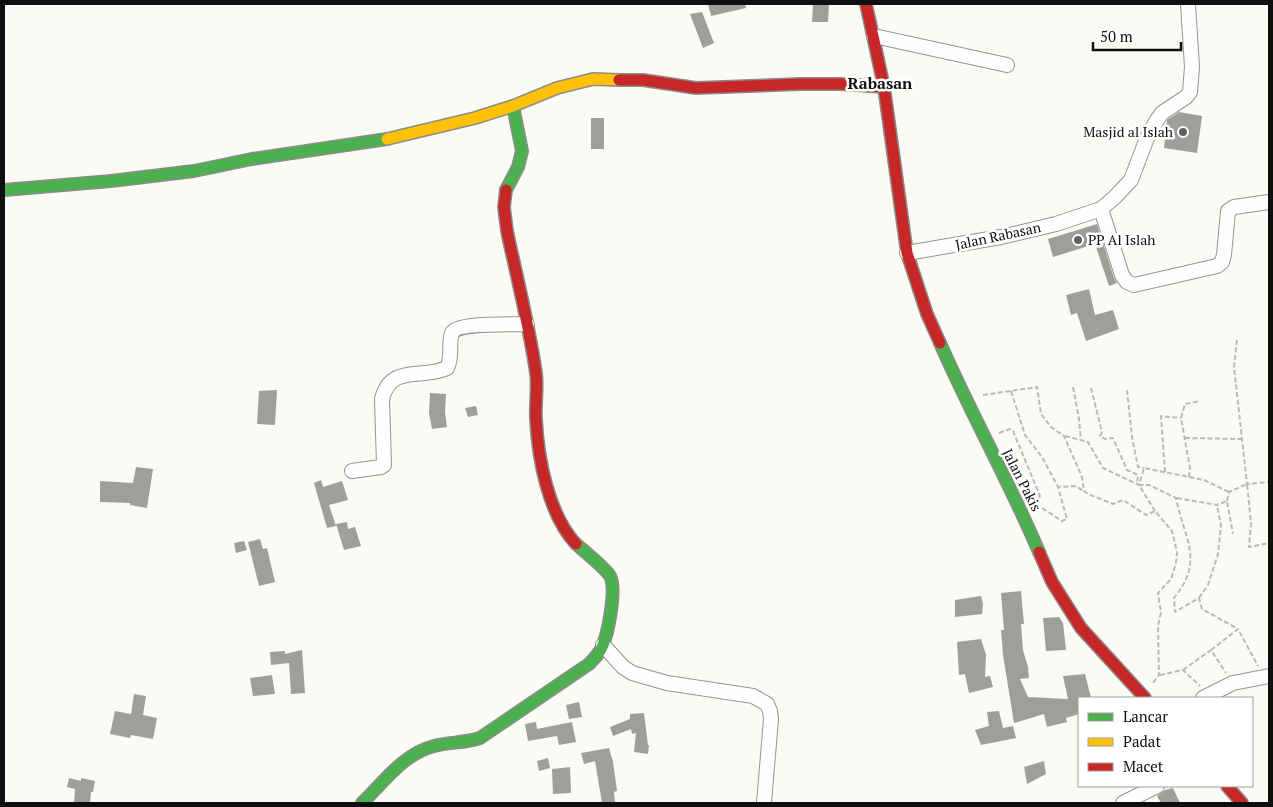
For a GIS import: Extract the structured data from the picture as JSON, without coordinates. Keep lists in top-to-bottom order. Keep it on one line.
{"streets":{"street":["Jalan Rabasan","Jalan Pakis"]},"crossings":[["Jalan Rabasan","Jalan Pakis"]],"districts":["Rabasan"],"places":["Masjid al Islah","PP Al Islah"],"legend":["Lancar","Padat","Macet"],"scale_bar":"50 m"}
